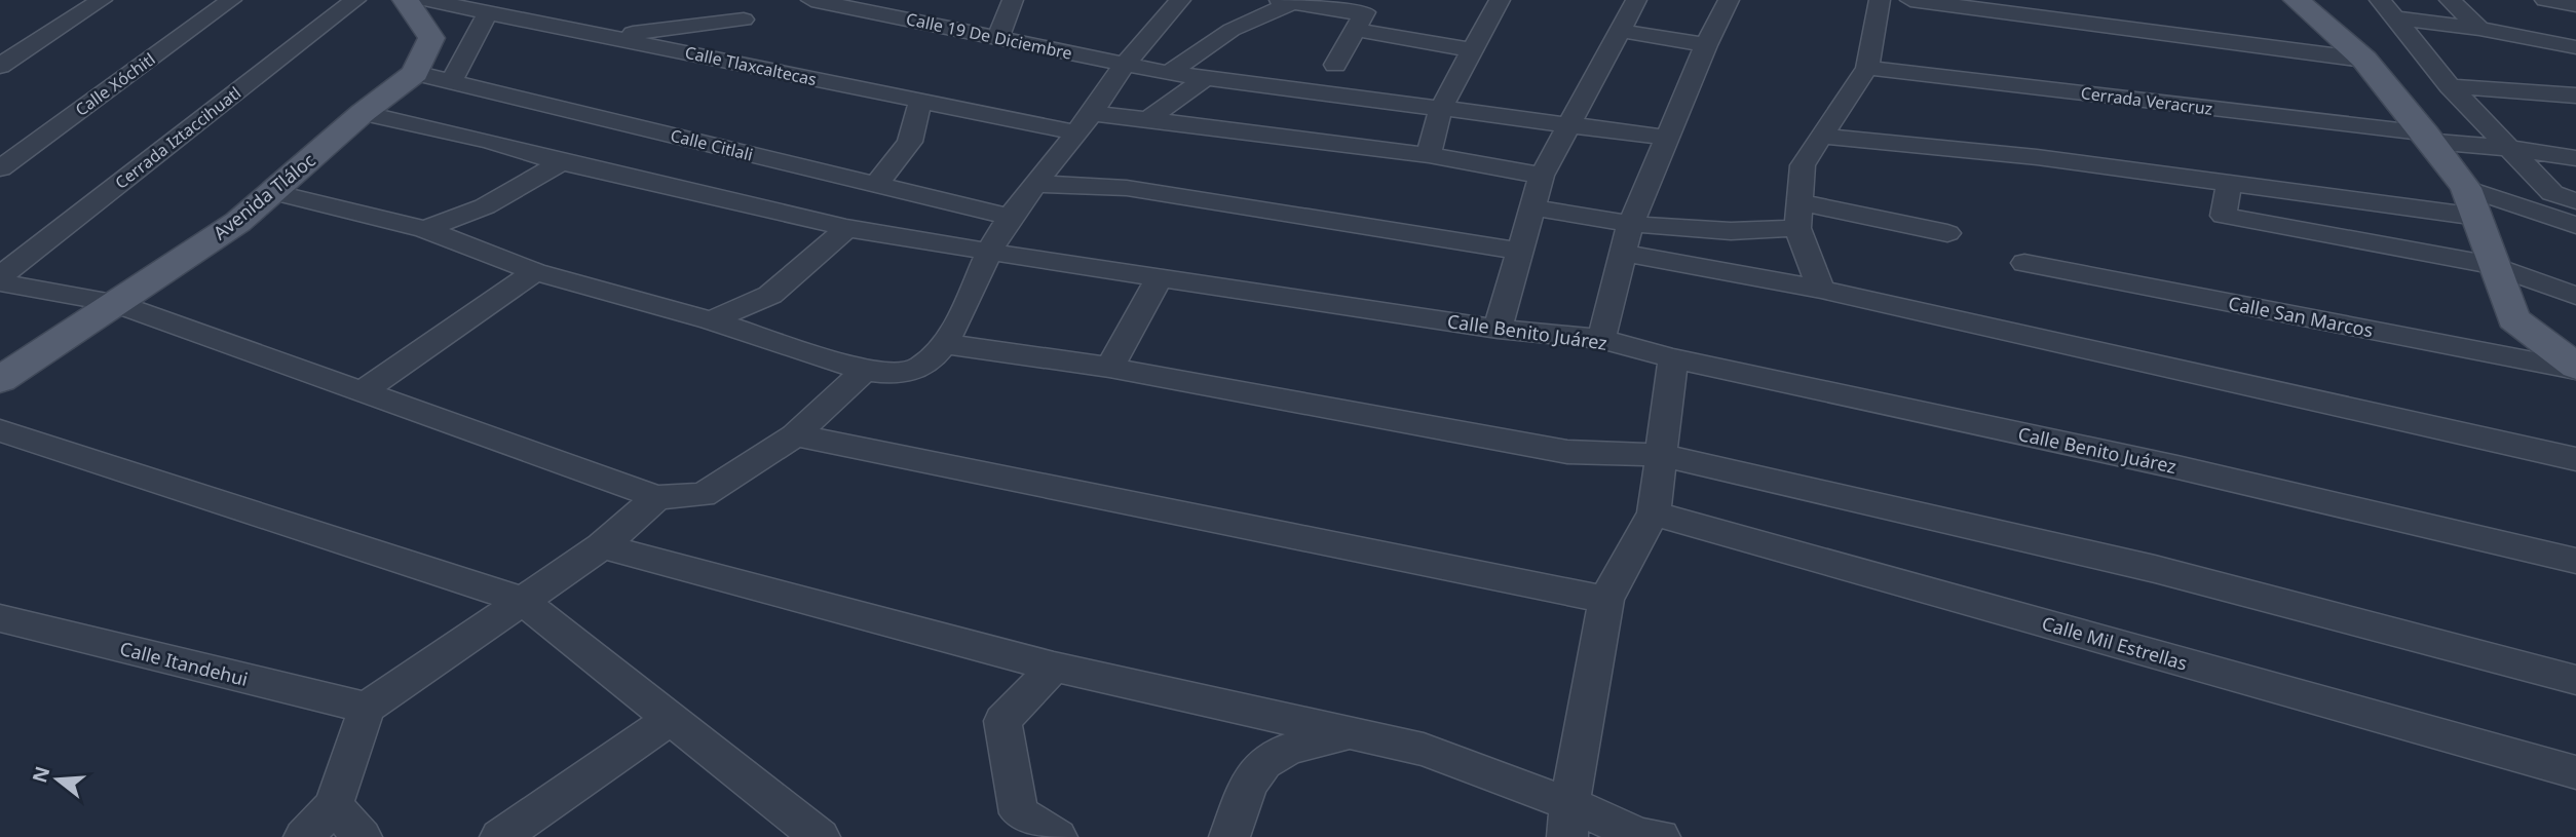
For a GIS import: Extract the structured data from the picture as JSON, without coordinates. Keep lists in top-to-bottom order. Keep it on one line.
{"streets":{"main road":["Avenida Tláloc"],"street":["Calle 19 De Diciembre","Calle Tlaxcaltecas","Calle Xóchitl","Cerrada Veracruz","Cerrada Iztaccihuatl","Calle Citlali","Calle San Marcos","Calle Benito Juárez","Calle Mil Estrellas","Calle Itandehui"]},"crossings":[["Calle Citlali","Avenida Tláloc"],["Avenida Tláloc","Calle Benito Juárez"]],"north":"left"}
